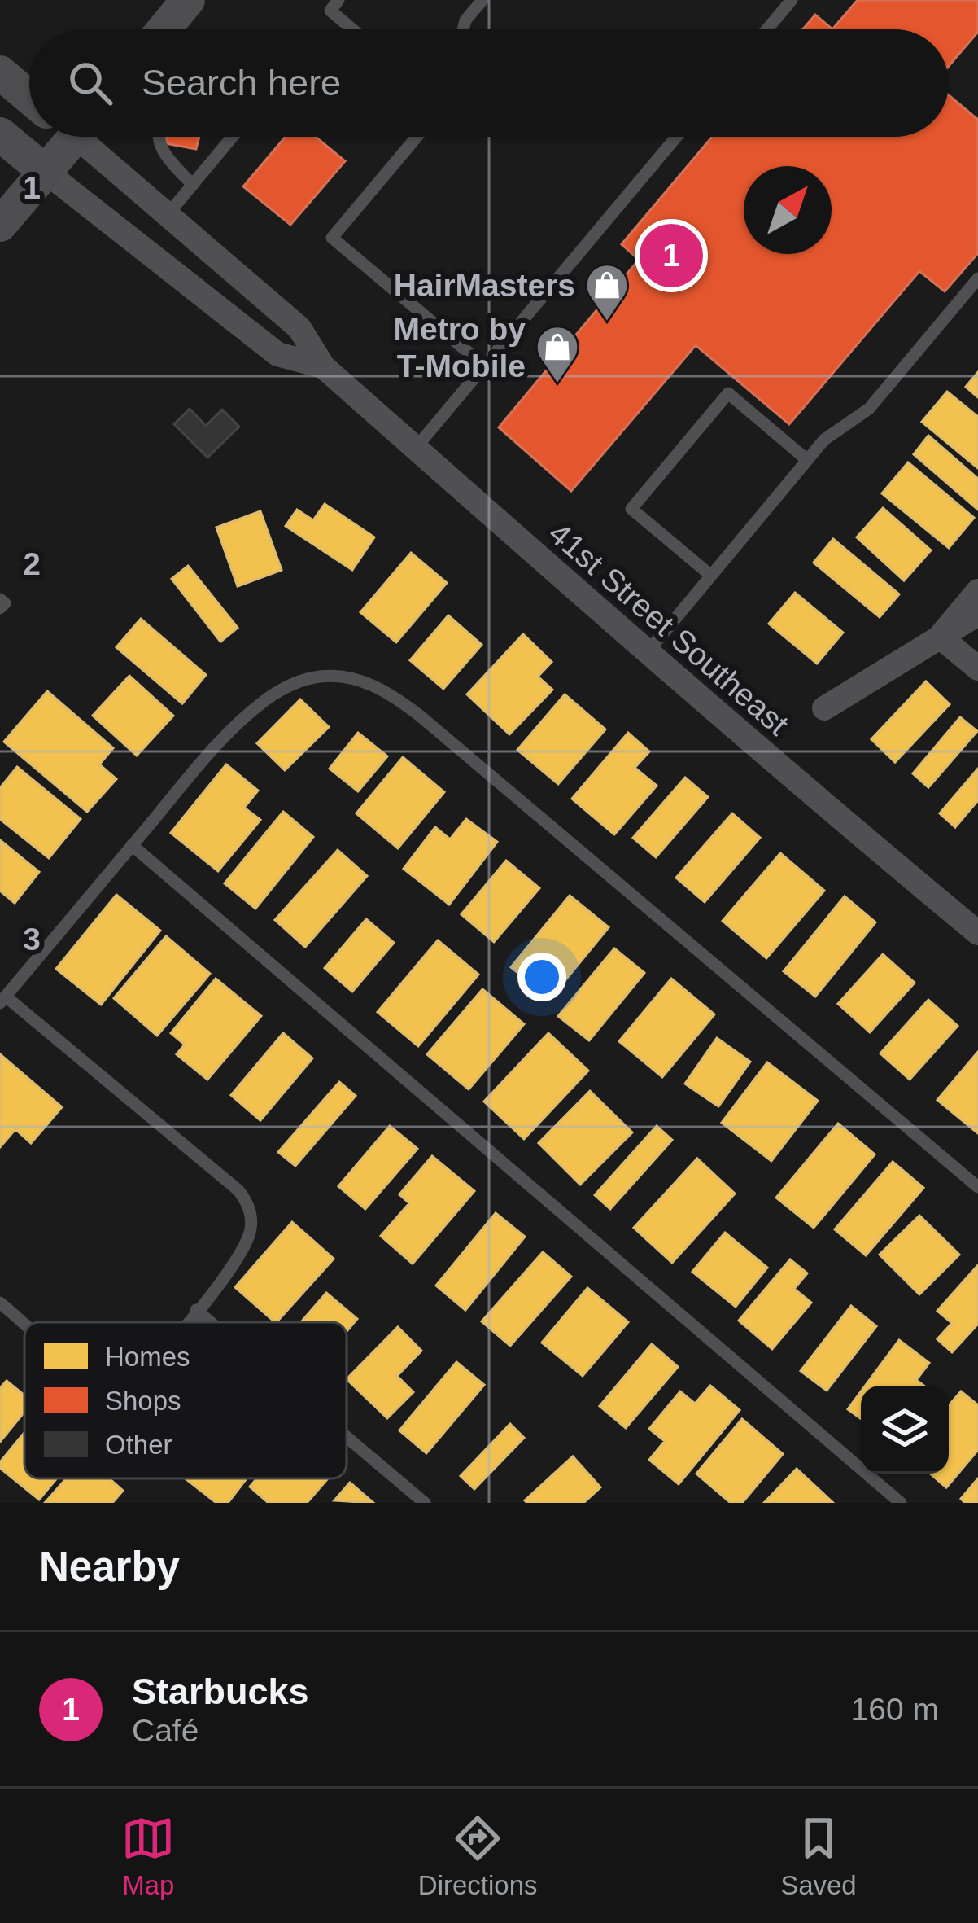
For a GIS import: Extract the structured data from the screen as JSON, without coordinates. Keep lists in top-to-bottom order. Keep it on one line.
{"streets":{"street":["41st Street Southeast"]},"places":{"shop":["HairMasters","Metro by T-Mobile"]},"legend":["Homes","Shops","Other"],"north":"top right","page":{"search":"Search here","pins":"1","heading":"Nearby","list":[{"mark":"1","name":"Starbucks","note":"Café","value":"160 m"}],"nav":["Map","Directions","Saved"]},"grid":{"rows":["1","2","3"]}}
